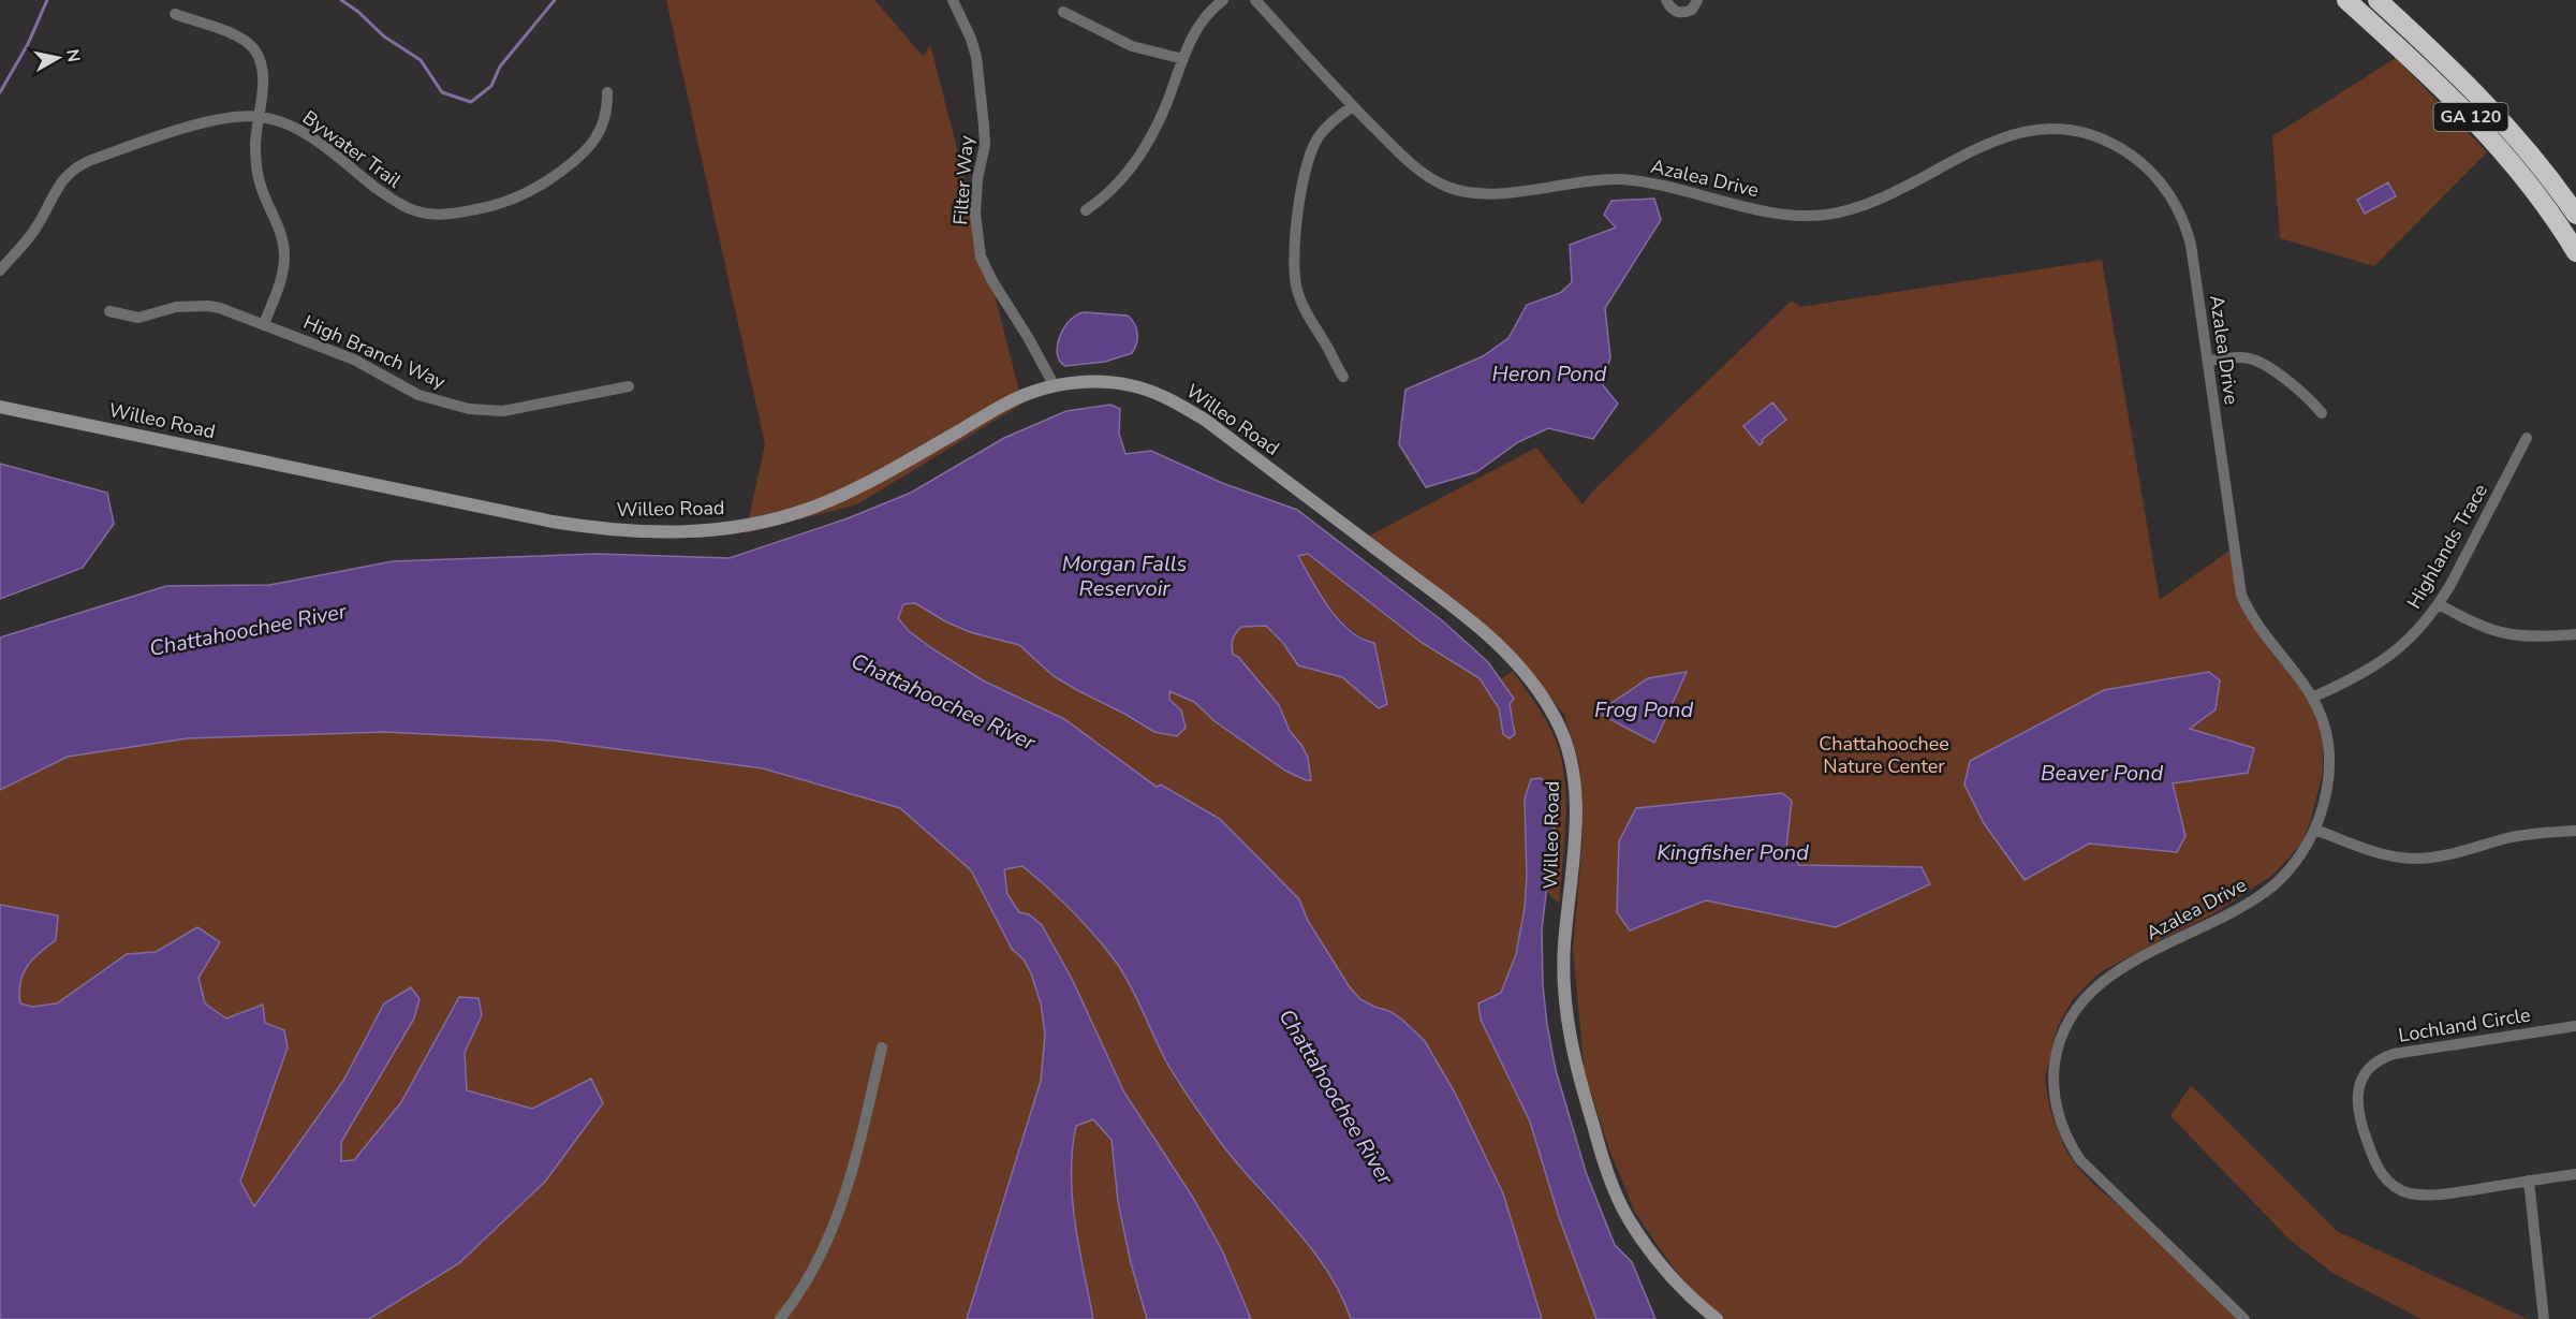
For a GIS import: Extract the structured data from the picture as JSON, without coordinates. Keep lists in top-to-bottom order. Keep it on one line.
{"streets":{"highway":["GA 120"],"street":["Bywater Trail","Azalea Drive","Filter Way","High Branch Way","Willeo Road","Highlands Trace","Lochland Circle"]},"crossings":[["Azalea Drive","Highlands Trace"],["Filter Way","Willeo Road"]],"water":["Heron Pond","Morgan Falls Reservoir","Chattahoochee River","Frog Pond","Beaver Pond","Kingfisher Pond"],"parks":["Chattahoochee Nature Center"],"north":"right"}
